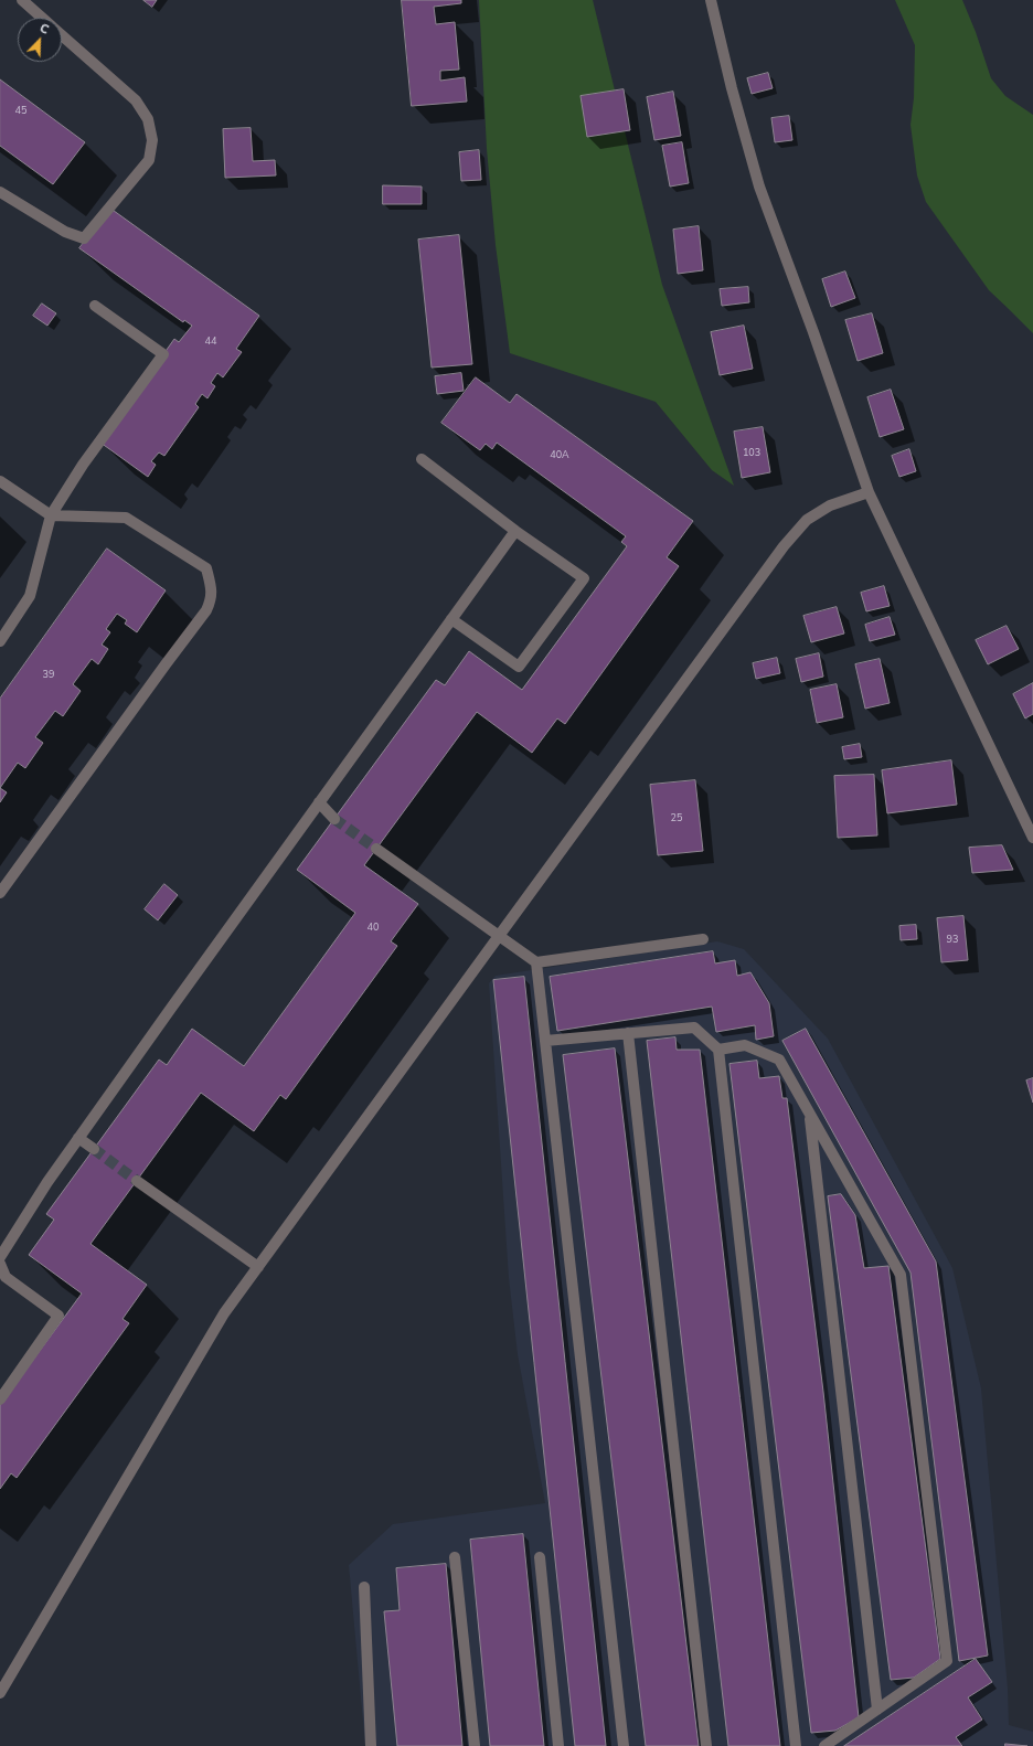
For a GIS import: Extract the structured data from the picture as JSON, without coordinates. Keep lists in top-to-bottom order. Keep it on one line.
{"house_numbers":["45","44","103","40А","39","25","40","93"],"north":"top right"}
